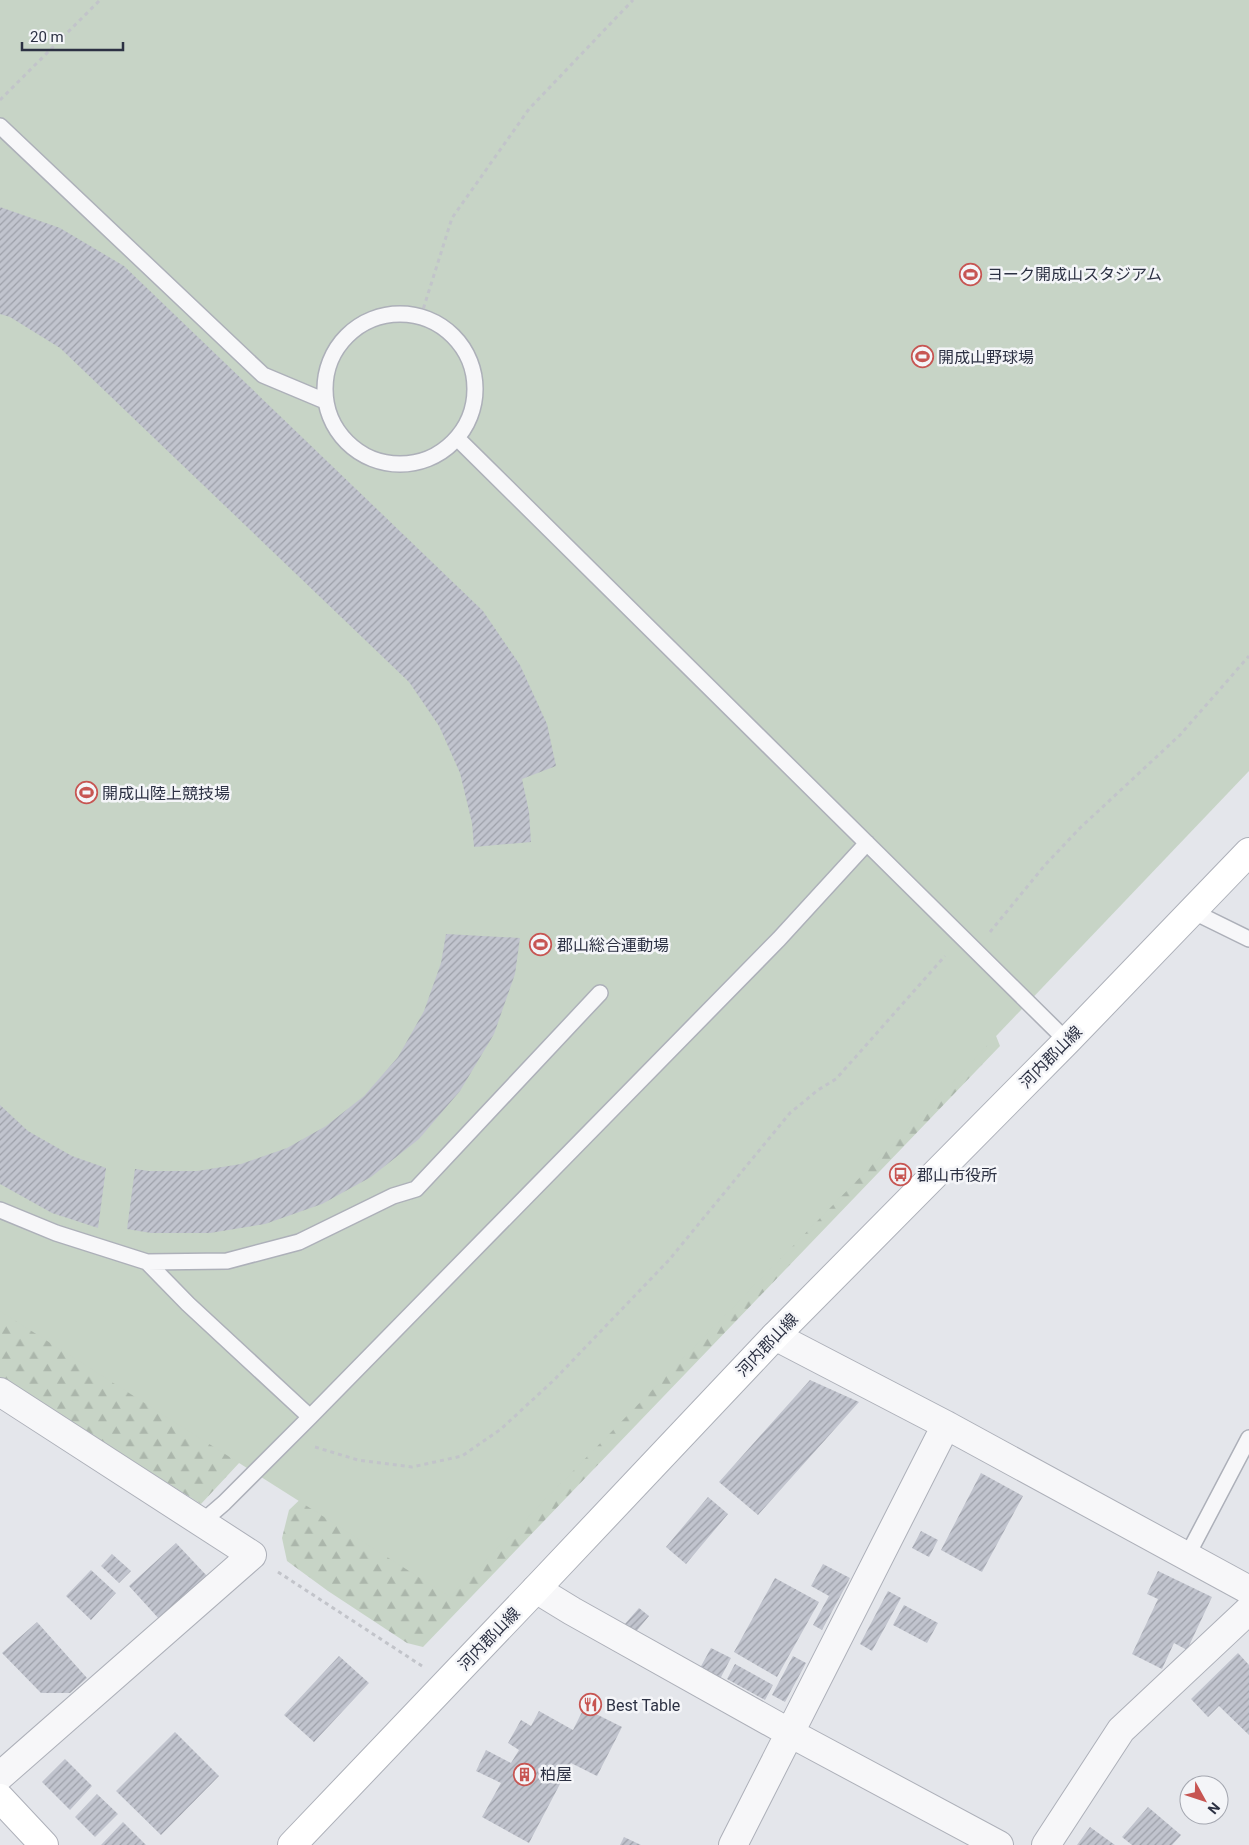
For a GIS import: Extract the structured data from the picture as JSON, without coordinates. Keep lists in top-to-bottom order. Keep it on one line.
{"streets":{"main road":["河内郡山線"]},"places":{"sports":["ヨーク開成山スタジアム","開成山野球場","開成山陸上競技場","郡山総合運動場"],"bus stop":["郡山市役所"],"restaurant":["Best Table"],"building":["柏屋"]},"scale_bar":"20 m","north":"bottom right"}
